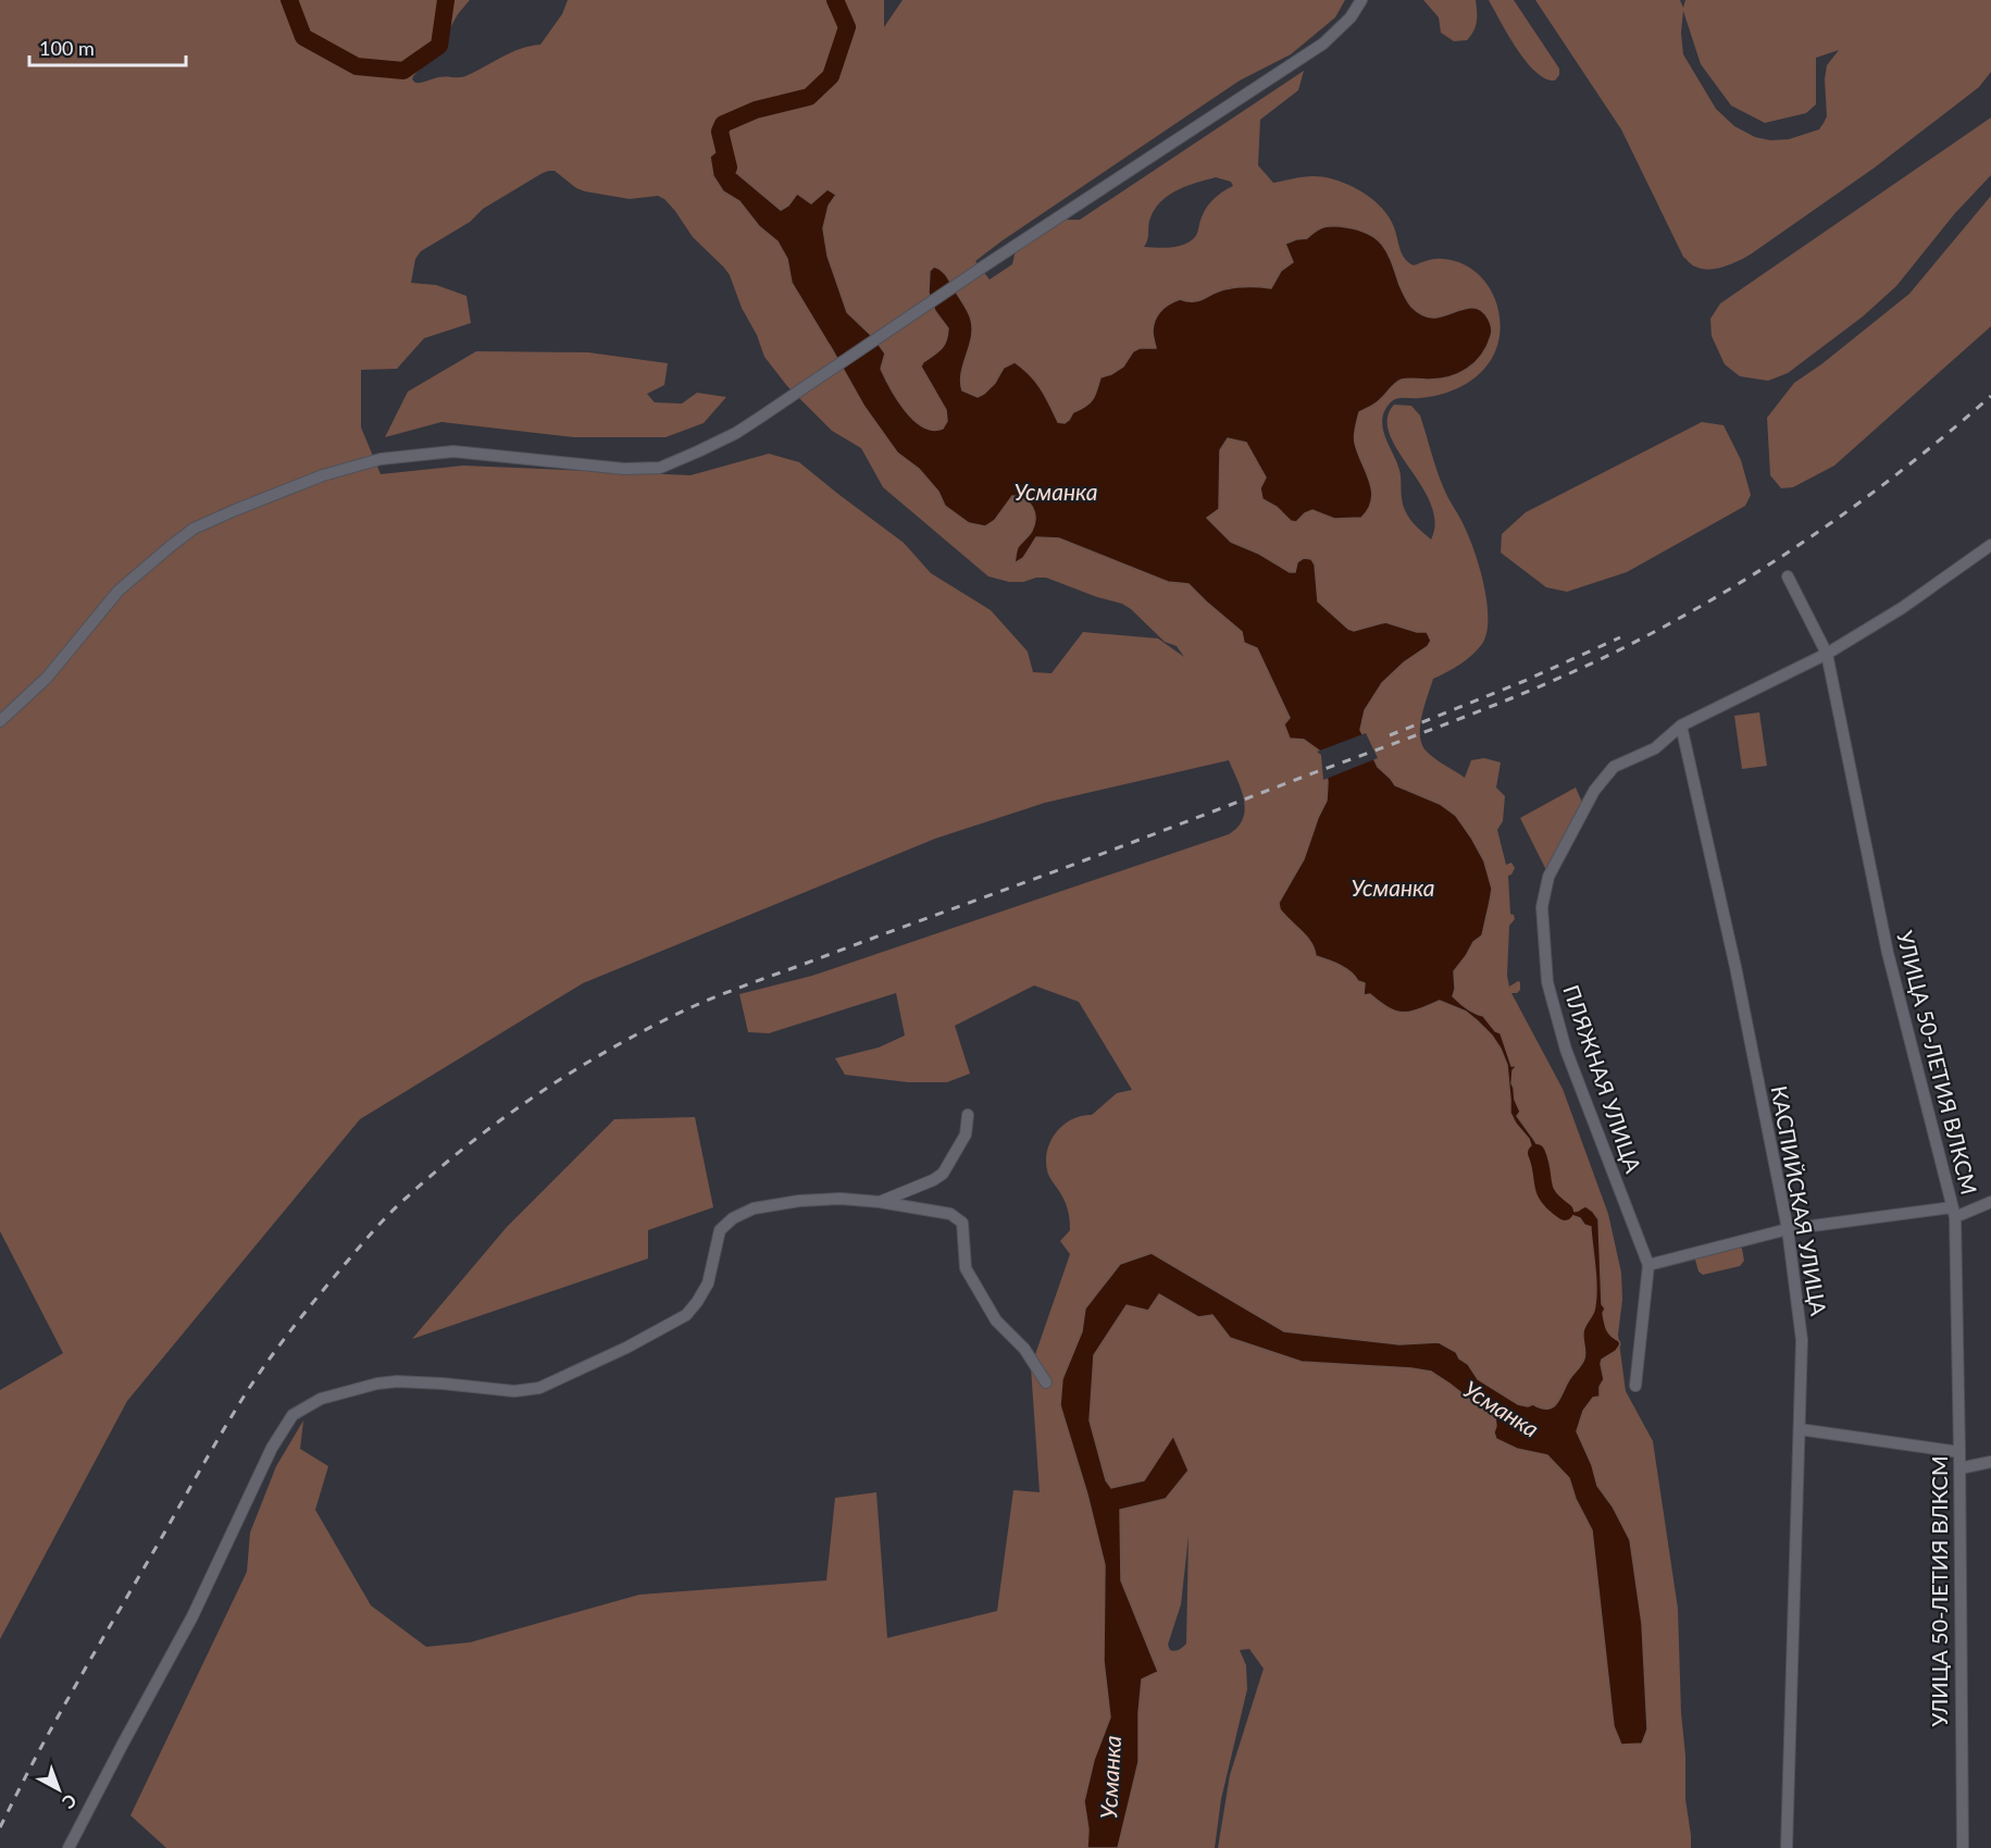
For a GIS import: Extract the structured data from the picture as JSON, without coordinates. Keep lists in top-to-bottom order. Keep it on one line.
{"streets":{"street":["УЛИЦА 50-ЛЕТИЯ ВЛКСМ","ПЛЯЖНАЯ УЛИЦА","КАСПИЙСКАЯ УЛИЦА"]},"crossings":[["УЛИЦА 50-ЛЕТИЯ ВЛКСМ","ПЛЯЖНАЯ УЛИЦА"],["ПЛЯЖНАЯ УЛИЦА","КАСПИЙСКАЯ УЛИЦА"]],"water":["Усманка"],"scale_bar":"100 m","north":"bottom right"}
